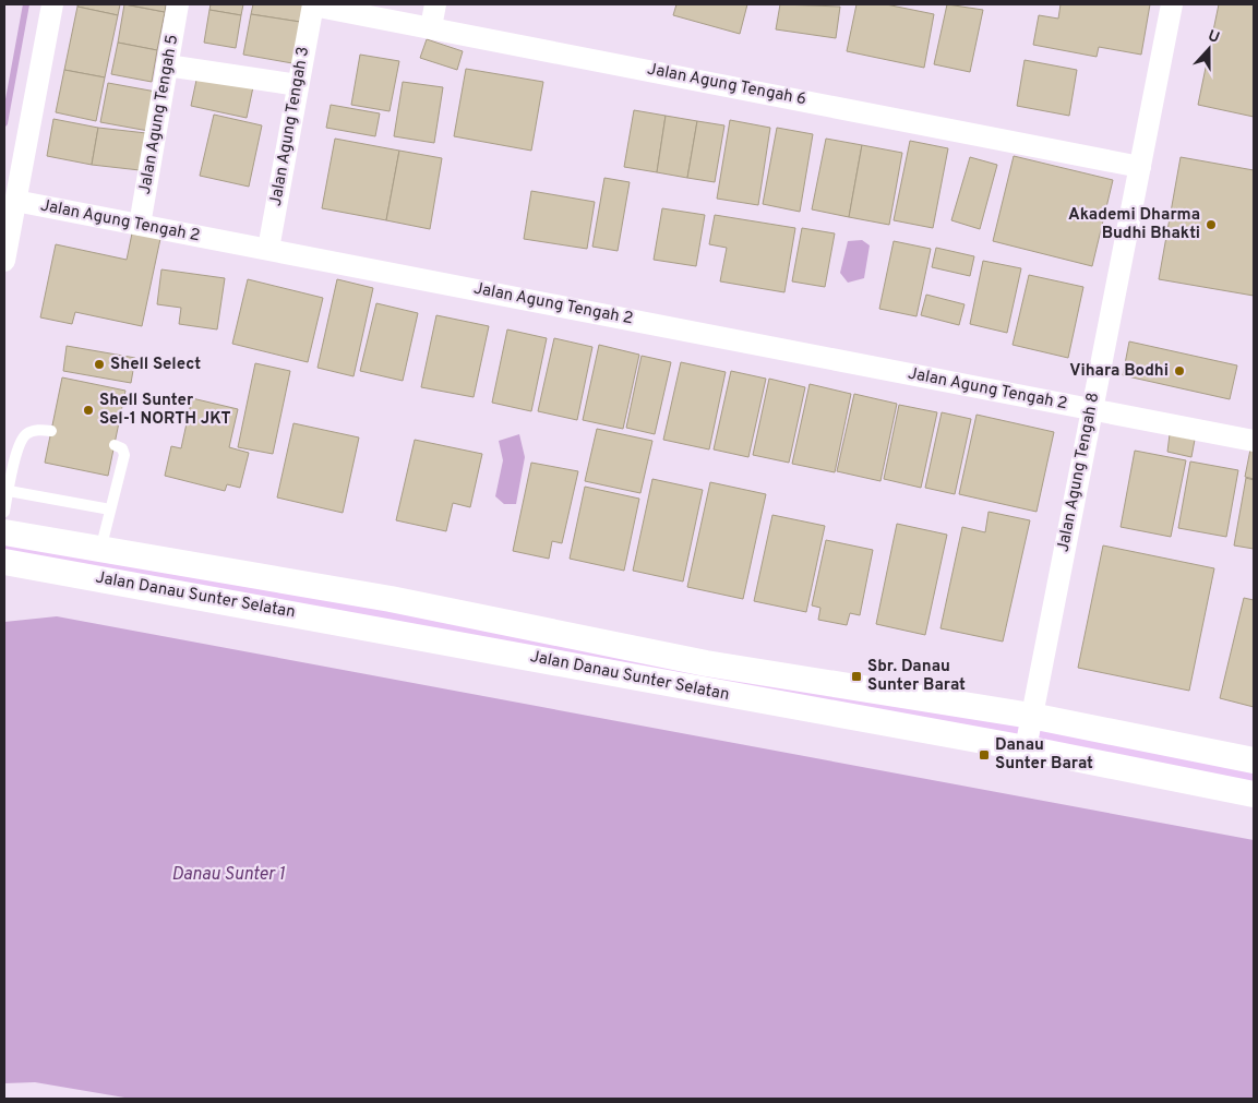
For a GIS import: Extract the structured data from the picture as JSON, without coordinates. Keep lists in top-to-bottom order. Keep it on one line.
{"streets":{"street":["Jalan Agung Tengah 6","Jalan Agung Tengah 5","Jalan Agung Tengah 3","Jalan Agung Tengah 2","Jalan Agung Tengah 8","Jalan Danau Sunter Selatan"]},"crossings":[["Jalan Agung Tengah 6","Jalan Agung Tengah 3"],["Jalan Agung Tengah 6","Jalan Agung Tengah 8"],["Jalan Agung Tengah 5","Jalan Agung Tengah 2"],["Jalan Agung Tengah 3","Jalan Agung Tengah 2"],["Jalan Agung Tengah 2","Jalan Agung Tengah 8"],["Jalan Agung Tengah 8","Jalan Danau Sunter Selatan"]],"water":["Danau Sunter 1"],"places":{"other":["Akademi Dharma Budhi Bhakti","Shell Select","Vihara Bodhi","Shell Sunter Sel-1 NORTH JKT"],"transit":["Sbr. Danau Sunter Barat","Danau Sunter Barat"]},"north":"top"}
